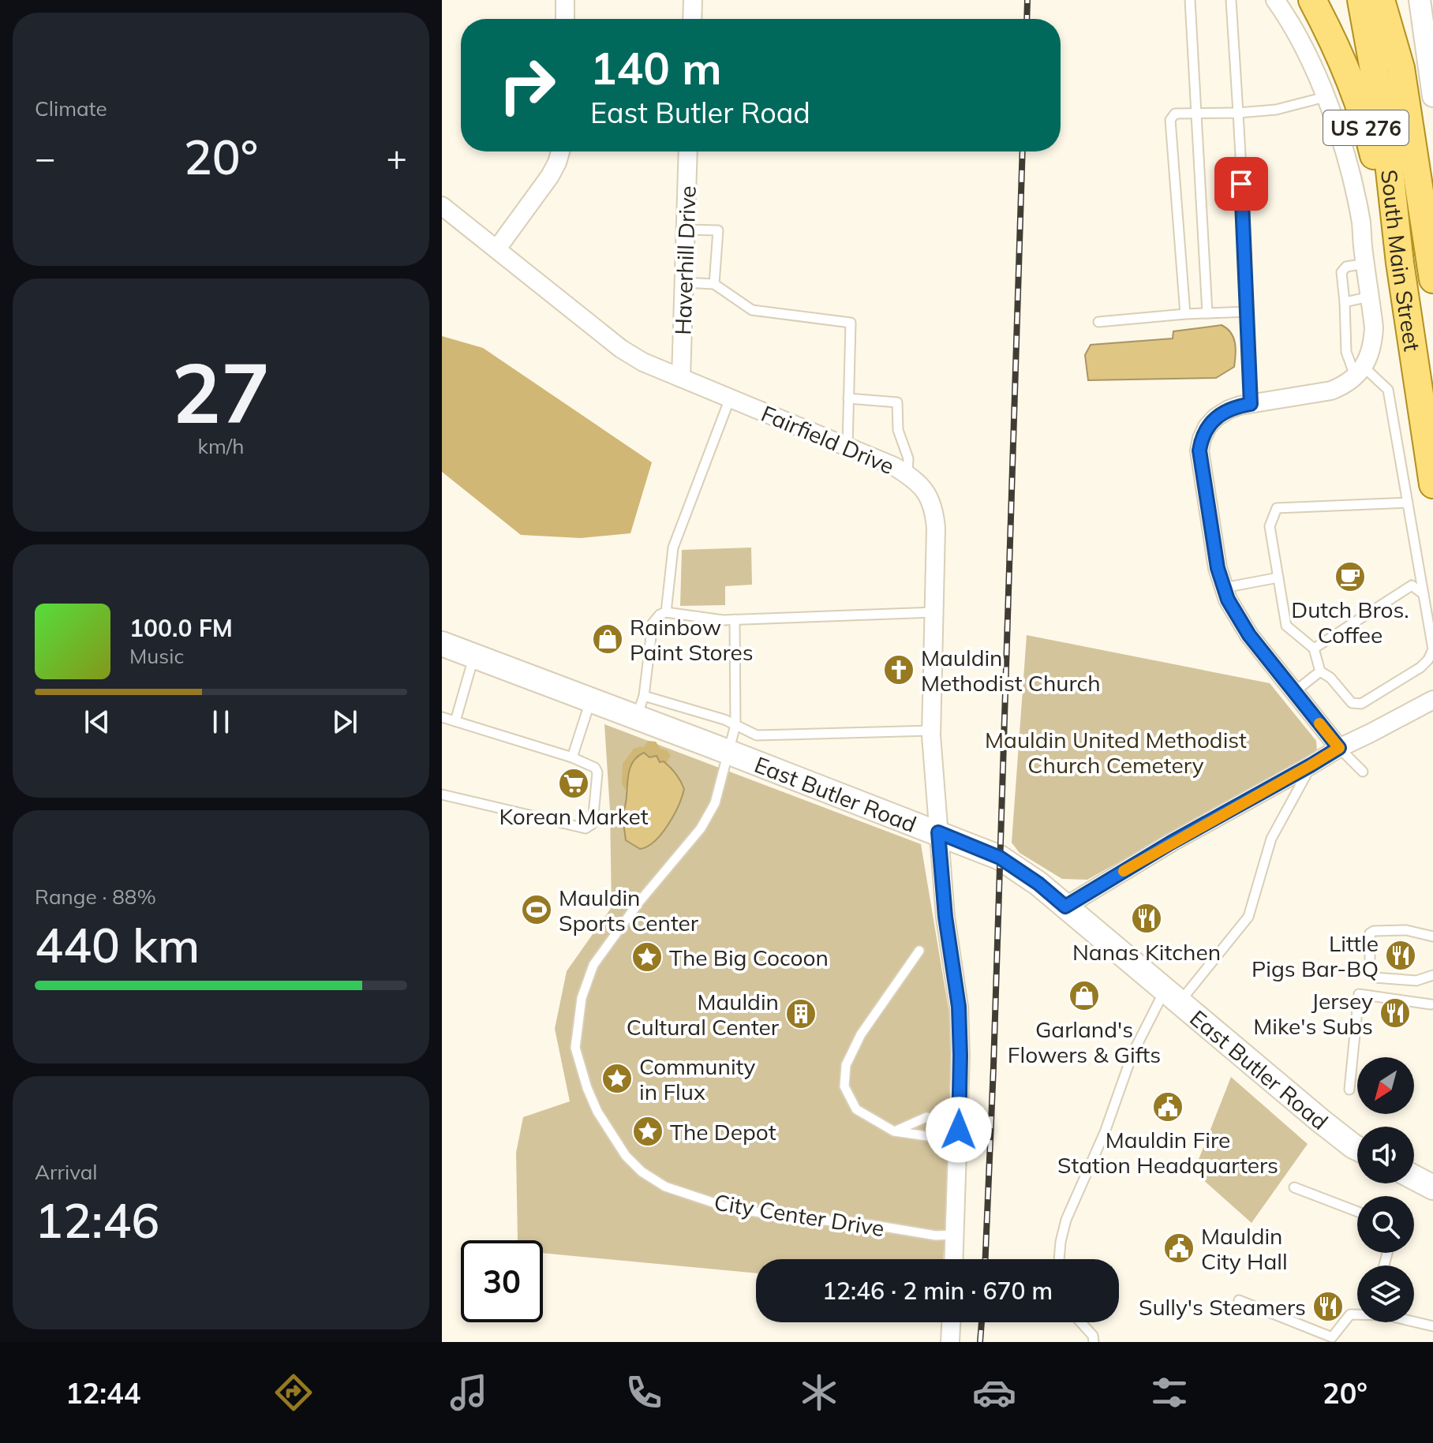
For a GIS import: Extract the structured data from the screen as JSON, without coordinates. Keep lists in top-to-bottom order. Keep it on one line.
{"streets":{"main road":["US 276","South Main Street","East Butler Road"],"street":["Haverhill Drive","Fairfield Drive"],"lane":["City Center Drive"]},"crossings":[["US 276","South Main Street"],["Haverhill Drive","Fairfield Drive"],["Fairfield Drive","East Butler Road"],["Fairfield Drive","City Center Drive"],["East Butler Road","City Center Drive"]],"parks":["Mauldin United Methodist Church Cemetery"],"places":{"cafe":["Dutch Bros. Coffee"],"shop":["Rainbow Paint Stores","Garland's Flowers & Gifts"],"church":["Mauldin Methodist Church"],"supermarket":["Korean Market"],"sports":["Mauldin Sports Center"],"restaurant":["Nanas Kitchen","Little Pigs Bar-BQ","Jersey Mike's Subs","Sully's Steamers"],"place":["The Big Cocoon","Community in Flux","The Depot"],"building":["Mauldin Cultural Center"],"public building":["Mauldin Fire Station Headquarters","Mauldin City Hall"]},"north":"bottom left","page":{"tile":["Climate",["27","km/h"],["Range · 88%","440 km"],["Arrival","12:46"]],"turn":["140 m","East Butler Road"],"heat":["−","20°","+"],"song":["100.0 FM","Music"],"limit":"30","trip":"12:46 · 2 min · 670 m","tabs":["12:44","20°"]}}
